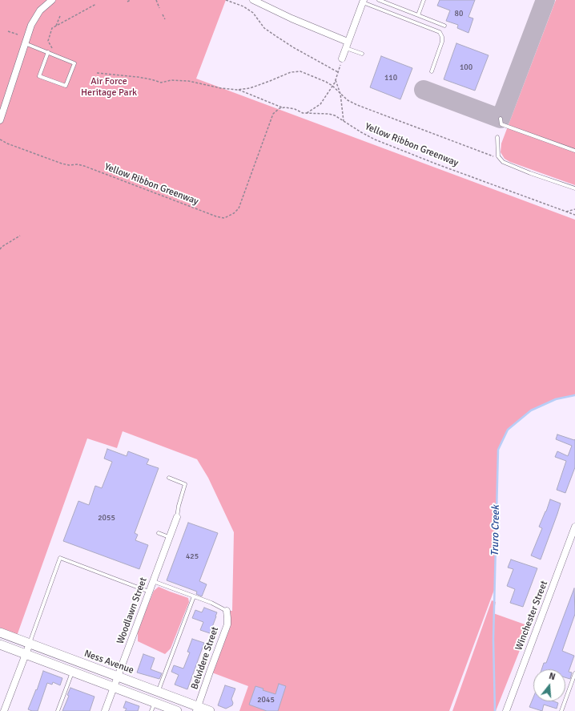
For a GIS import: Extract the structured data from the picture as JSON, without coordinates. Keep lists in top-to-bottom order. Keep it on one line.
{"streets":{"main road":["Ness Avenue"],"street":["Woodlawn Street","Winchester Street","Belvidere Street"],"path":["Yellow Ribbon Greenway"]},"crossings":[["Woodlawn Street","Ness Avenue"],["Belvidere Street","Ness Avenue"]],"water":["Truro Creek"],"parks":["Air Force Heritage Park"],"house_numbers":["80","100","110","2055","425","2045"],"north":"top"}
